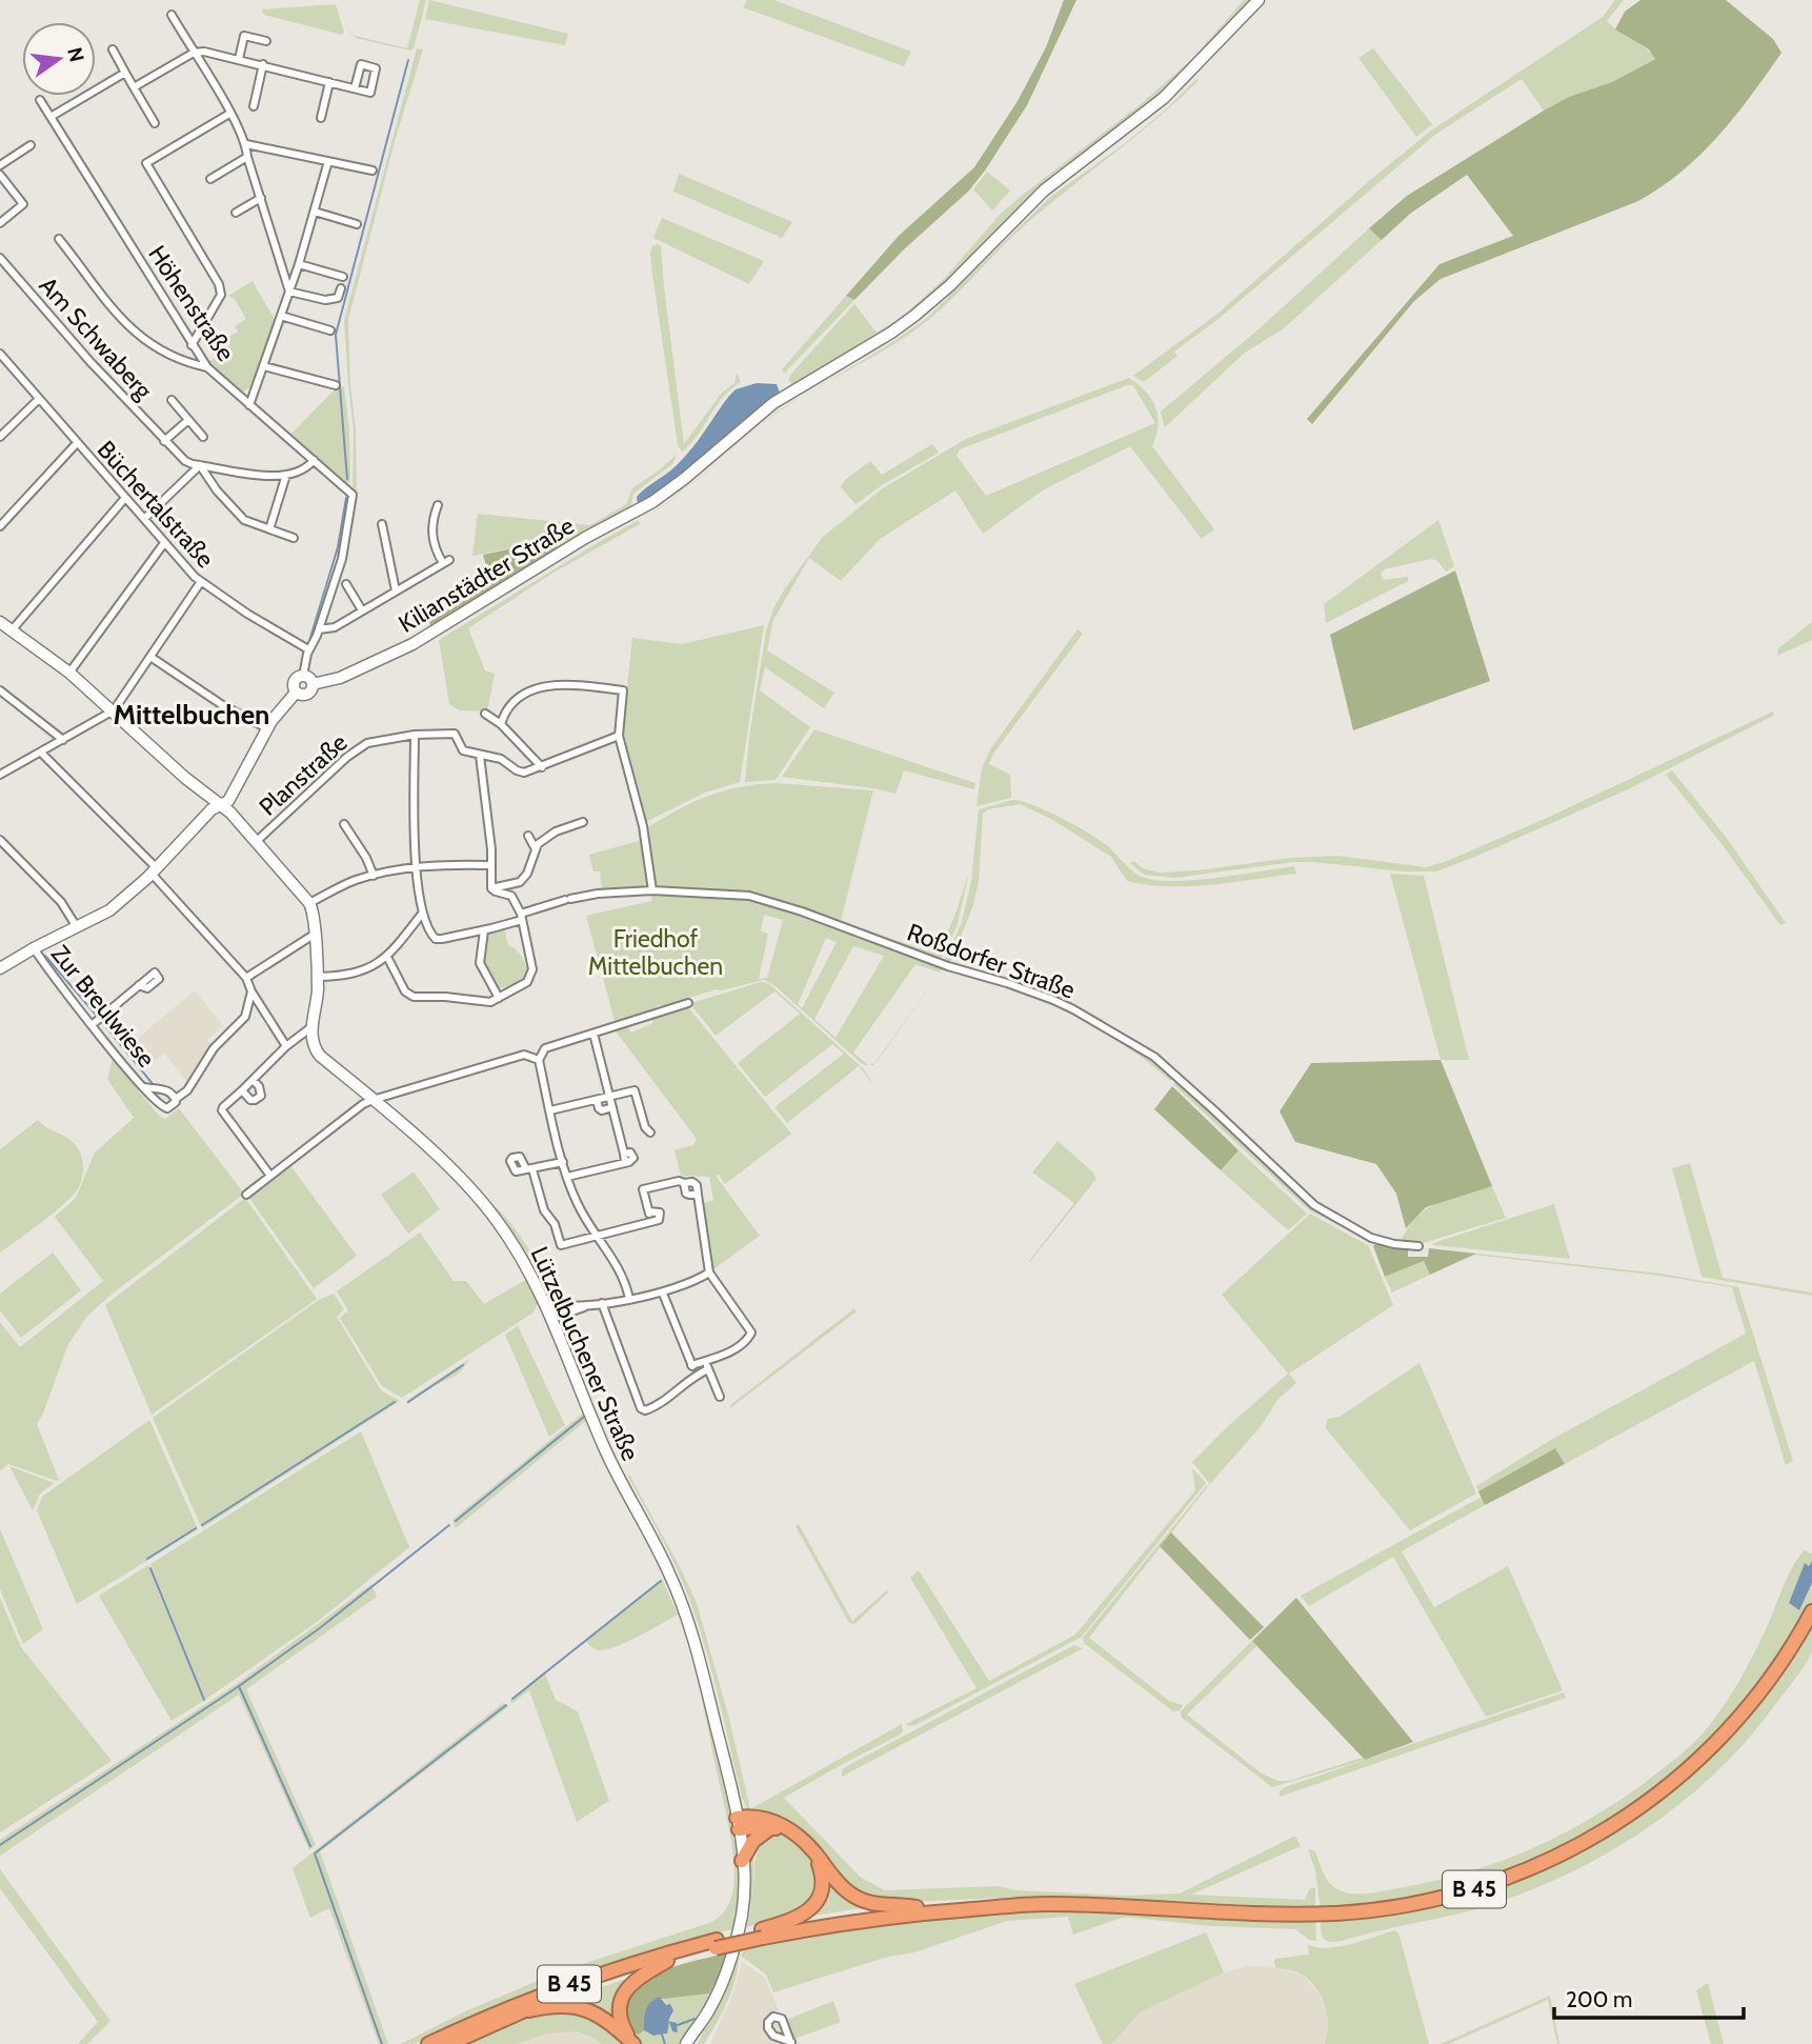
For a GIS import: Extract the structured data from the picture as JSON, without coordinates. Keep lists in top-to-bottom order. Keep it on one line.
{"streets":{"highway":["B 45"],"main road":["Kilianstädter Straße","Lützelbuchener Straße"],"street":["Höhenstraße","Am Schwaberg","Büchertalstraße","Planstraße","Roßdorfer Straße","Zur Breulwiese"]},"districts":["Mittelbuchen"],"parks":["Friedhof Mittelbuchen"],"scale_bar":"200 m","north":"right"}
